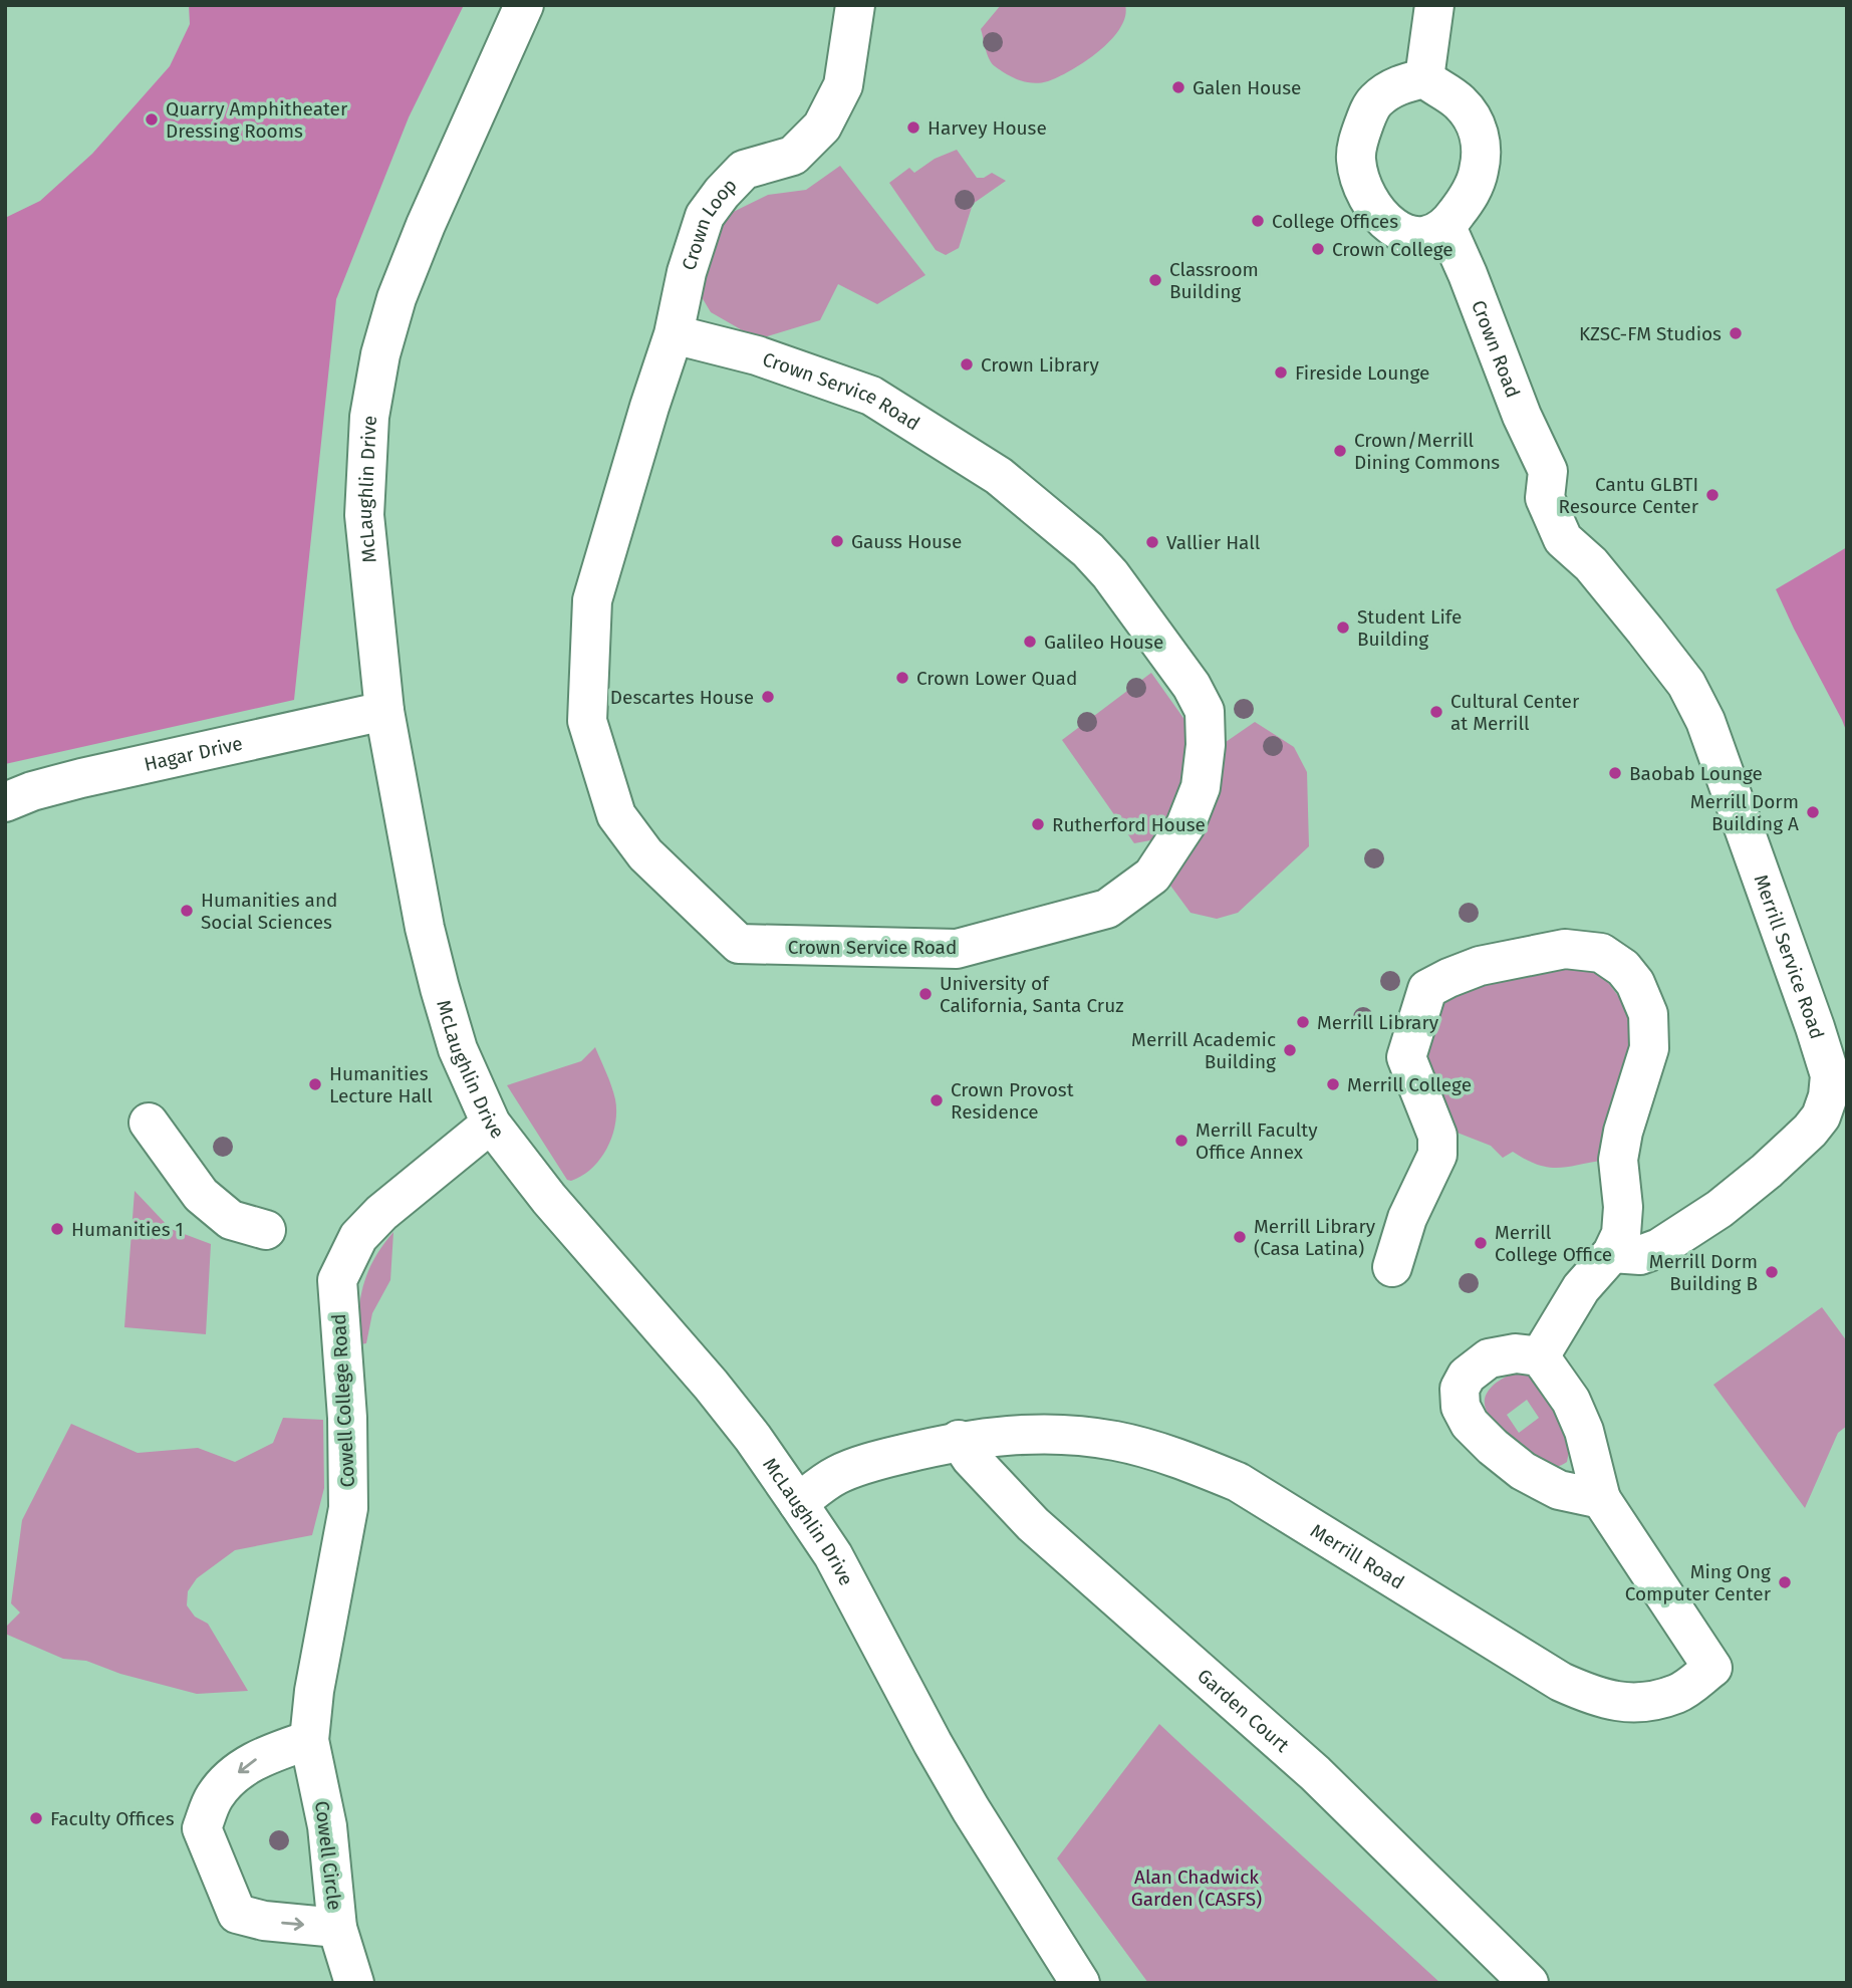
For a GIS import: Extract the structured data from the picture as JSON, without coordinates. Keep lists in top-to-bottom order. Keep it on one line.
{"streets":{"street":["Crown Loop","Crown Road","Crown Service Road","McLaughlin Drive","Hagar Drive","Merrill Service Road","Cowell College Road","Merrill Road","Garden Court","Cowell Circle"]},"crossings":[["Crown Loop","Crown Service Road"],["Crown Road","Merrill Service Road"],["McLaughlin Drive","Hagar Drive"],["McLaughlin Drive","Cowell College Road"],["McLaughlin Drive","Merrill Road"],["Cowell College Road","Cowell Circle"],["Merrill Road","Garden Court"]],"parks":["Alan Chadwick Garden (CASFS)"],"places":["Galen House","Quarry Amphitheater Dressing Rooms","Harvey House","College Offices","Crown College","Classroom Building","KZSC-FM Studios","Crown Library","Fireside Lounge","Crown/Merrill Dining Commons","Cantu GLBTI Resource Center","Gauss House","Vallier Hall","Student Life Building","Galileo House","Crown Lower Quad","Descartes House","Cultural Center at Merrill","Baobab Lounge","Merrill Dorm Building A","Rutherford House","Humanities and Social Sciences","University of California, Santa Cruz","Merrill Library","Merrill Academic Building","Humanities Lecture Hall","Merrill College","Crown Provost Residence","Merrill Faculty Office Annex","Humanities 1","Merrill Library (Casa Latina)","Merrill College Office","Merrill Dorm Building B","Ming Ong Computer Center","Faculty Offices"]}
